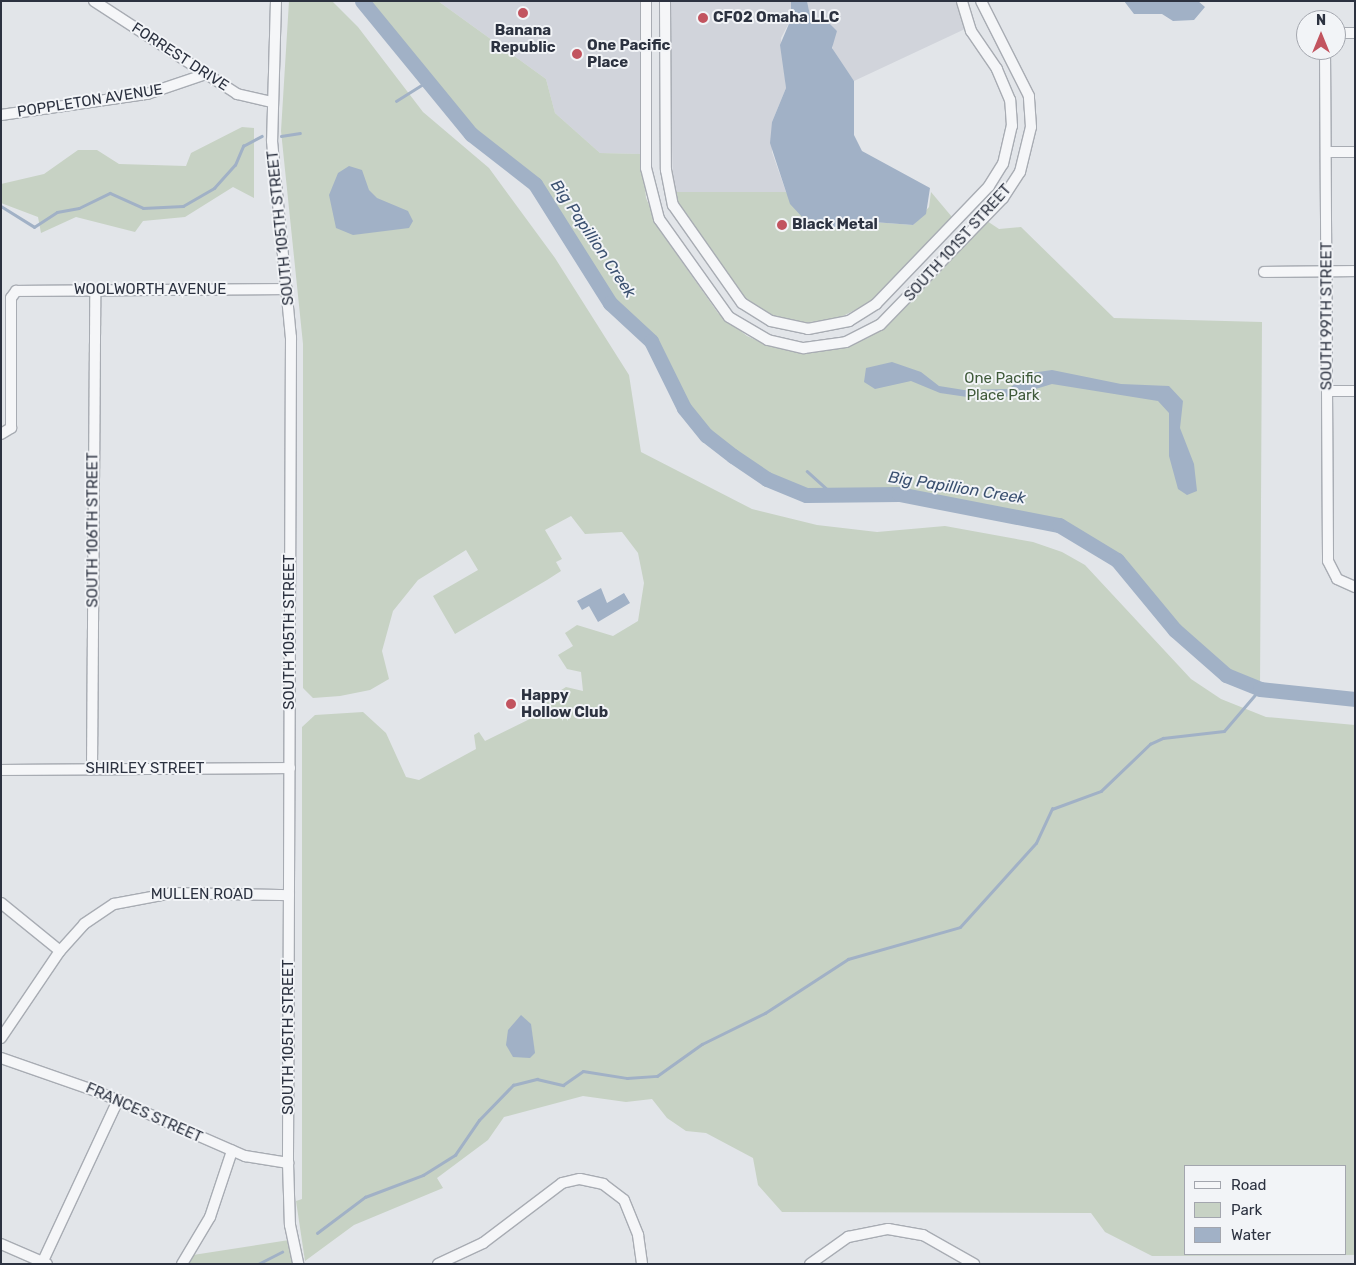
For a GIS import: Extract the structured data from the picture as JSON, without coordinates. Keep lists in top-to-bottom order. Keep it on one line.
{"streets":{"street":["FORREST DRIVE","POPPLETON AVENUE","SOUTH 105TH STREET","SOUTH 101ST STREET","WOOLWORTH AVENUE","SOUTH 99TH STREET","SOUTH 106TH STREET","SHIRLEY STREET","MULLEN ROAD","FRANCES STREET"]},"crossings":[["FORREST DRIVE","POPPLETON AVENUE"],["FORREST DRIVE","SOUTH 105TH STREET"],["SOUTH 105TH STREET","WOOLWORTH AVENUE"],["SOUTH 105TH STREET","SHIRLEY STREET"],["SOUTH 105TH STREET","MULLEN ROAD"],["SOUTH 105TH STREET","FRANCES STREET"],["WOOLWORTH AVENUE","SOUTH 106TH STREET"],["SOUTH 106TH STREET","SHIRLEY STREET"]],"water":["Big Papillion Creek"],"parks":["One Pacific Place Park"],"places":["Banana Republic","CF02 Omaha LLC","One Pacific Place","Black Metal","Happy Hollow Club"],"legend":["Road","Park","Water"],"north":"top"}
